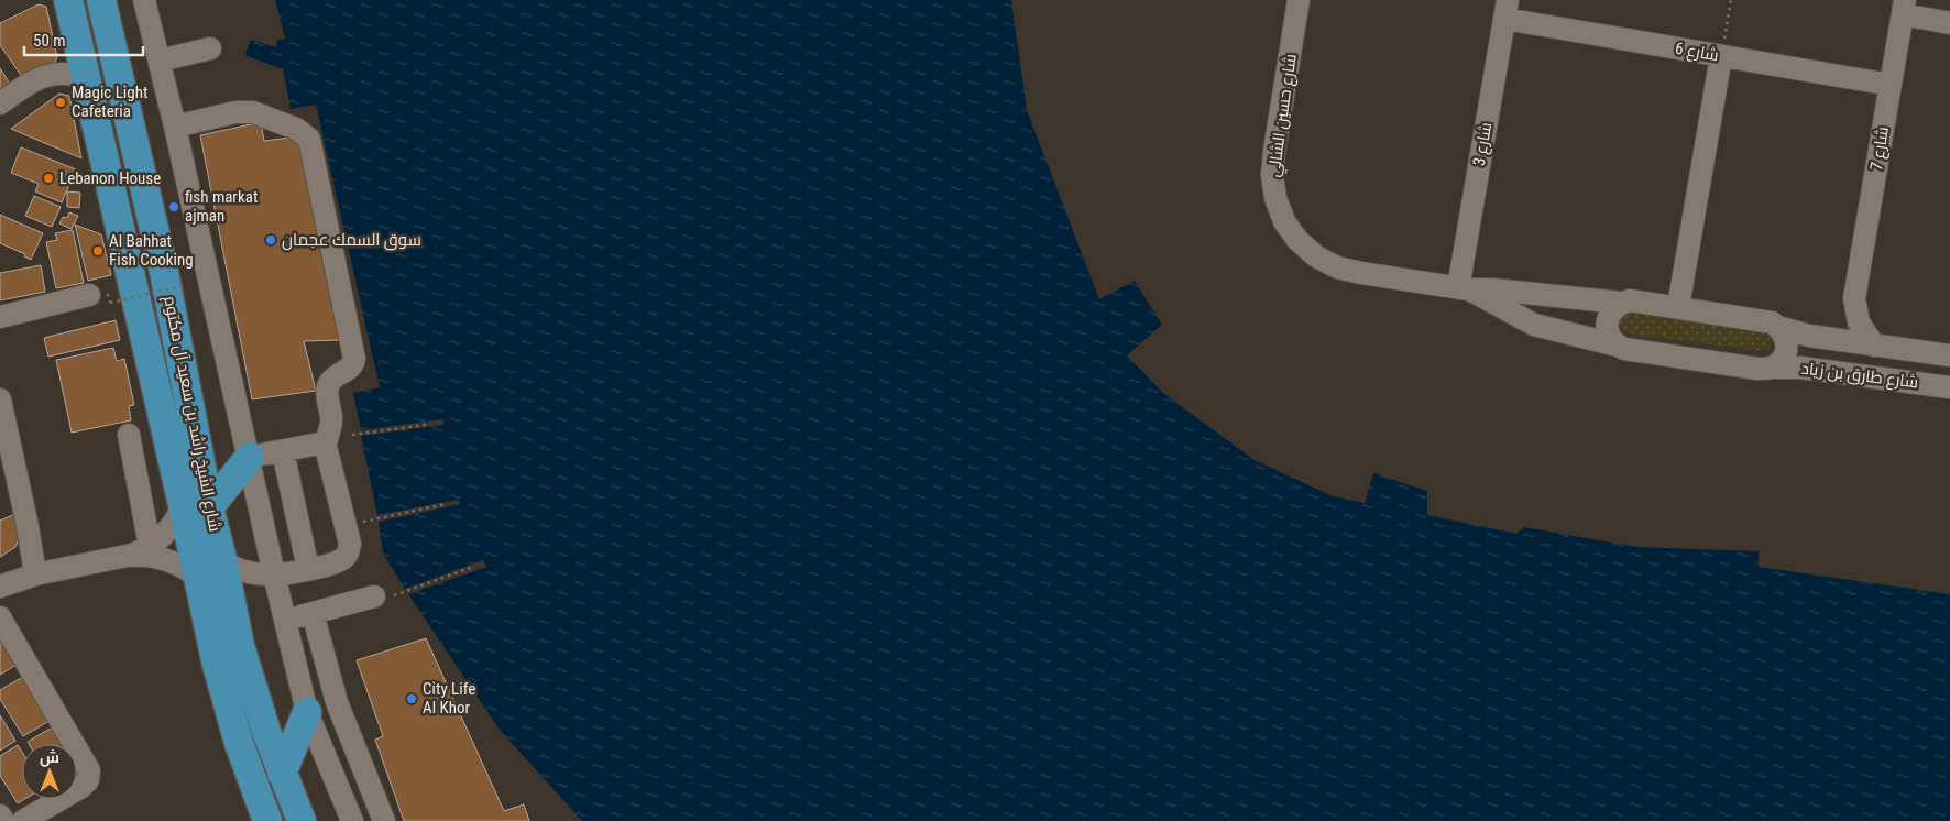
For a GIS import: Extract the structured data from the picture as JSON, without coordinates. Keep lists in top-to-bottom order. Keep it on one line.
{"streets":{"main road":["شارع الشيخ راشد بن سعيد آل مكتوم"],"street":["شارع 6","شارع حسين الشالي","شارع 3","شارع 7","شارع طارق بن زياد"]},"crossings":[["شارع 6","شارع 3"],["شارع 6","شارع 7"],["شارع حسين الشالي","شارع 3"],["شارع حسين الشالي","شارع طارق بن زياد"],["شارع 7","شارع طارق بن زياد"]],"places":["Magic Light Cafeteria","Lebanon House","fish markat ajman","سوق السمك عجمان","Al Bahhat Fish Cooking","City Life Al Khor"],"scale_bar":"50 m","north":"top"}
